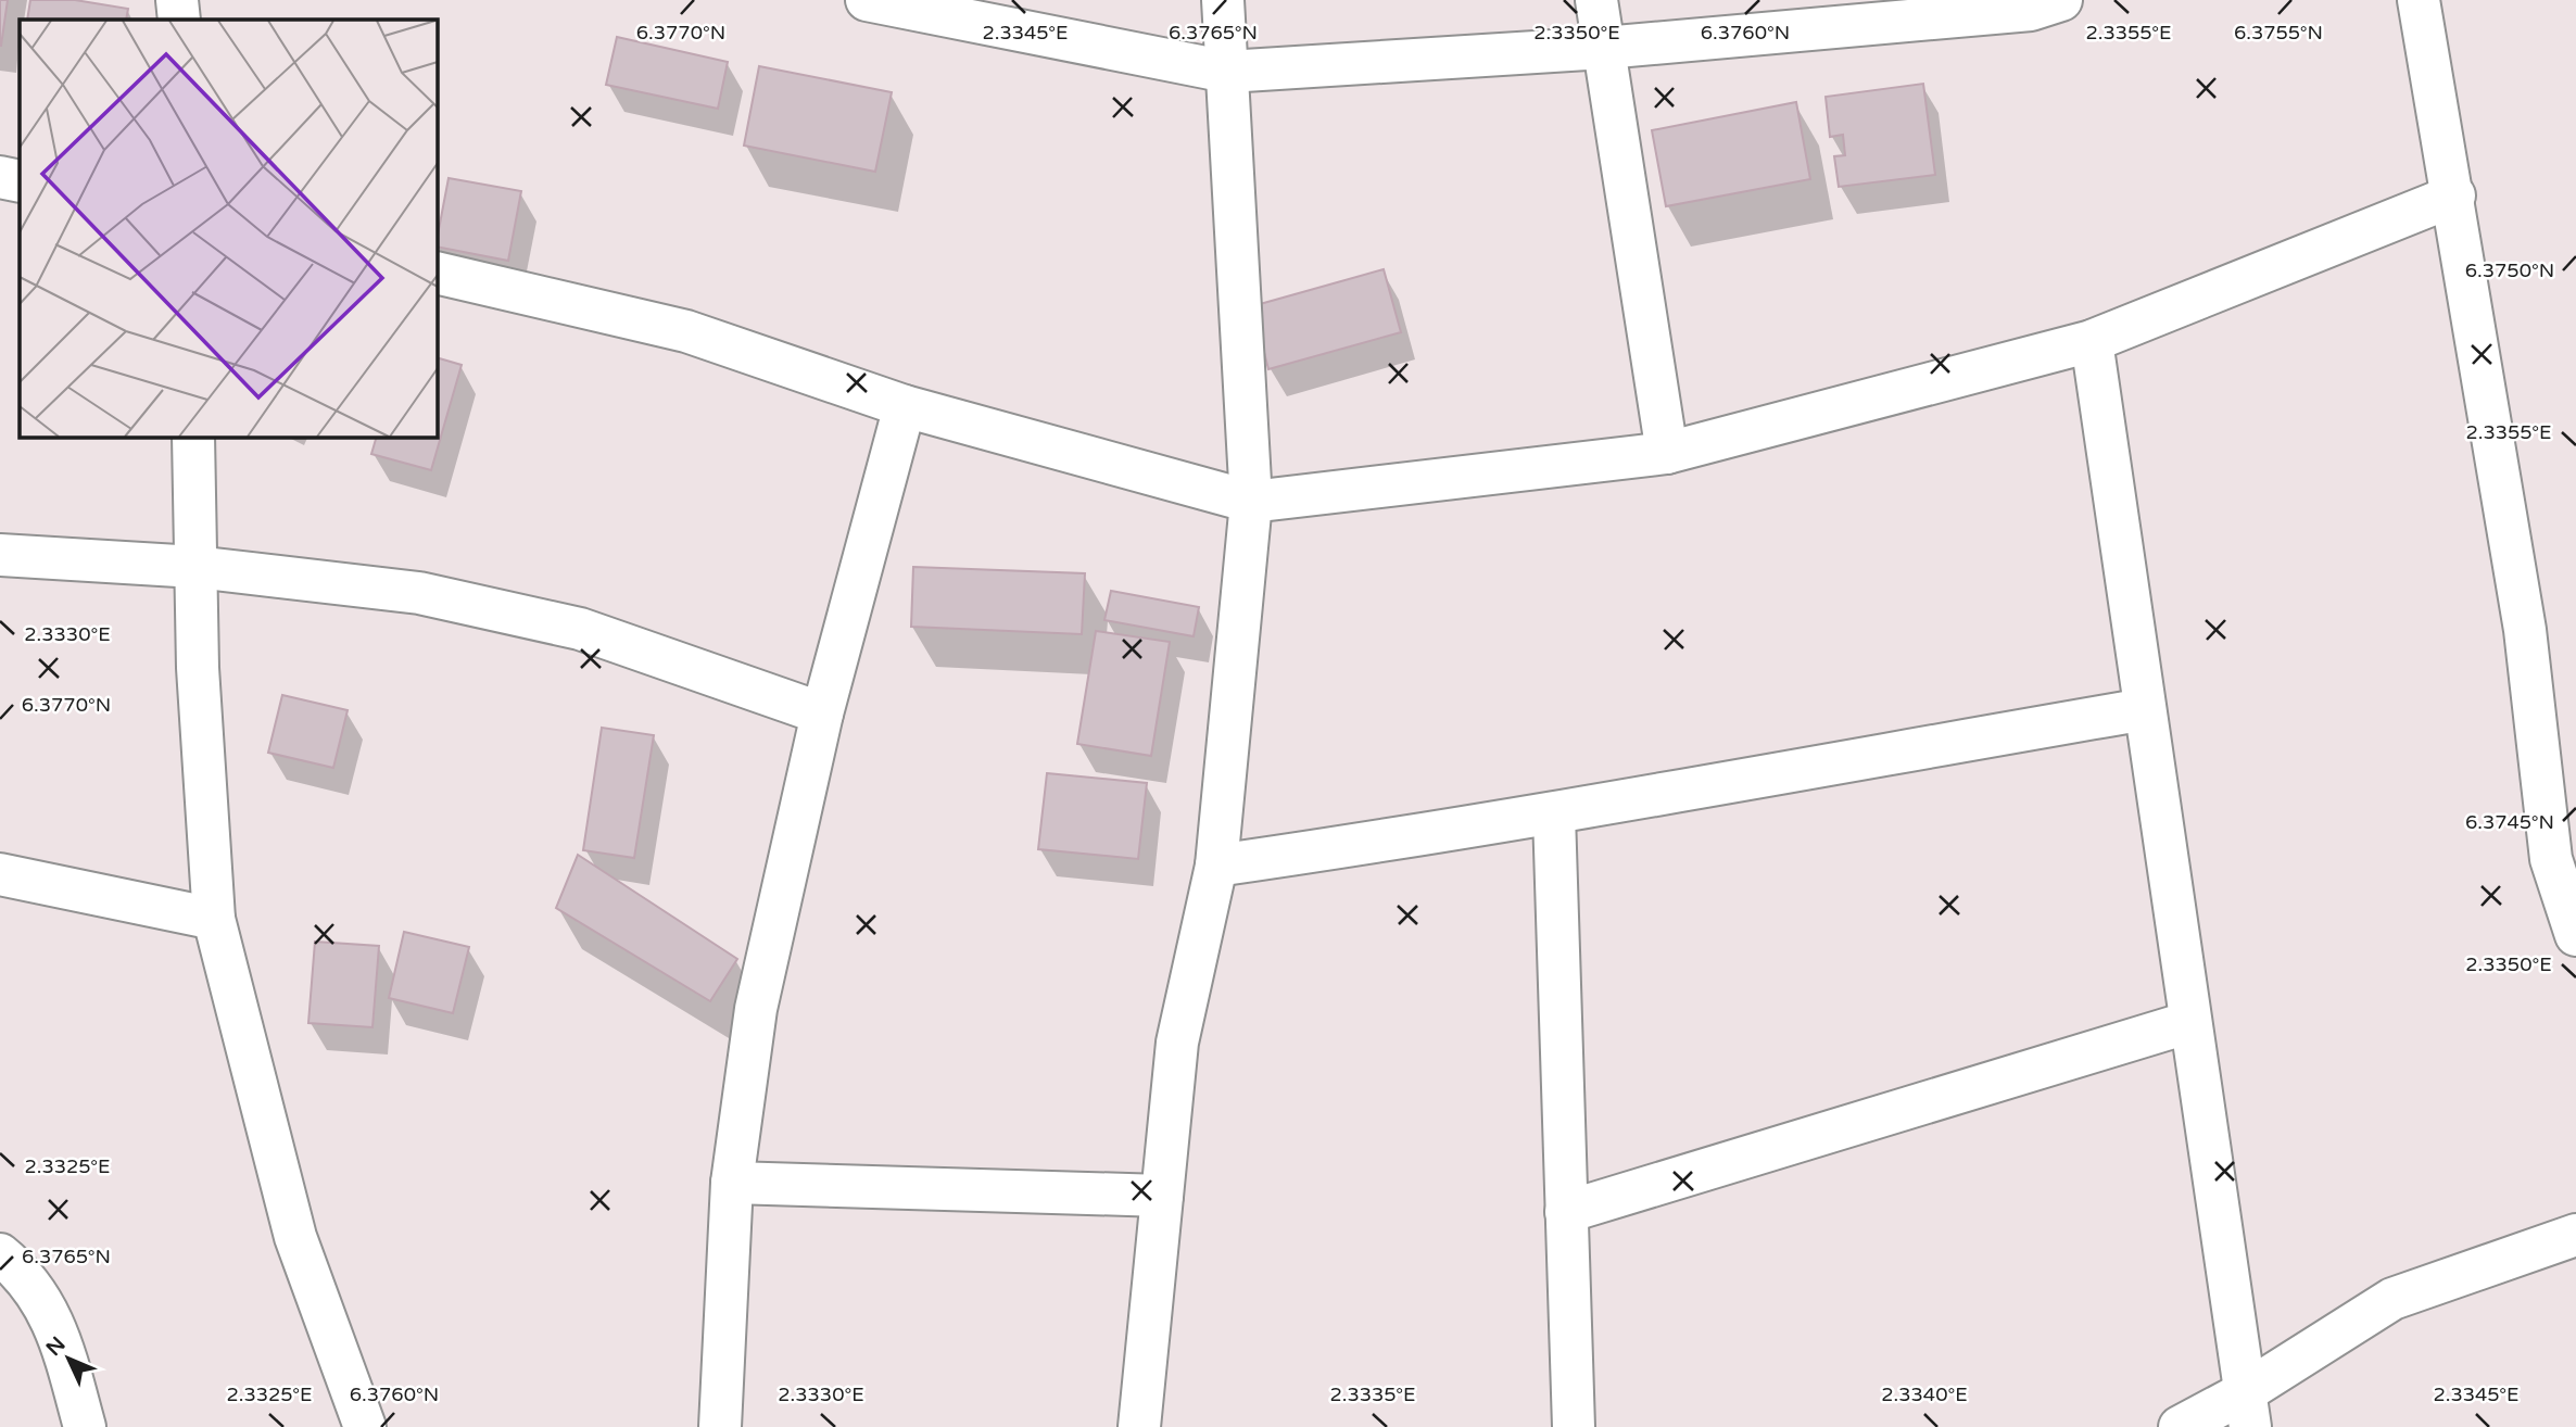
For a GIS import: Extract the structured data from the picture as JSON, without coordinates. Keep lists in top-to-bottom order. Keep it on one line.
{"north":"top left","coordinates":["2.3345°E","2.3350°E","2.3355°E","6.3770°N","6.3765°N","6.3760°N","6.3755°N","6.3750°N","2.3330°E","6.3745°N","2.3325°E","2.3335°E","2.3340°E"]}
